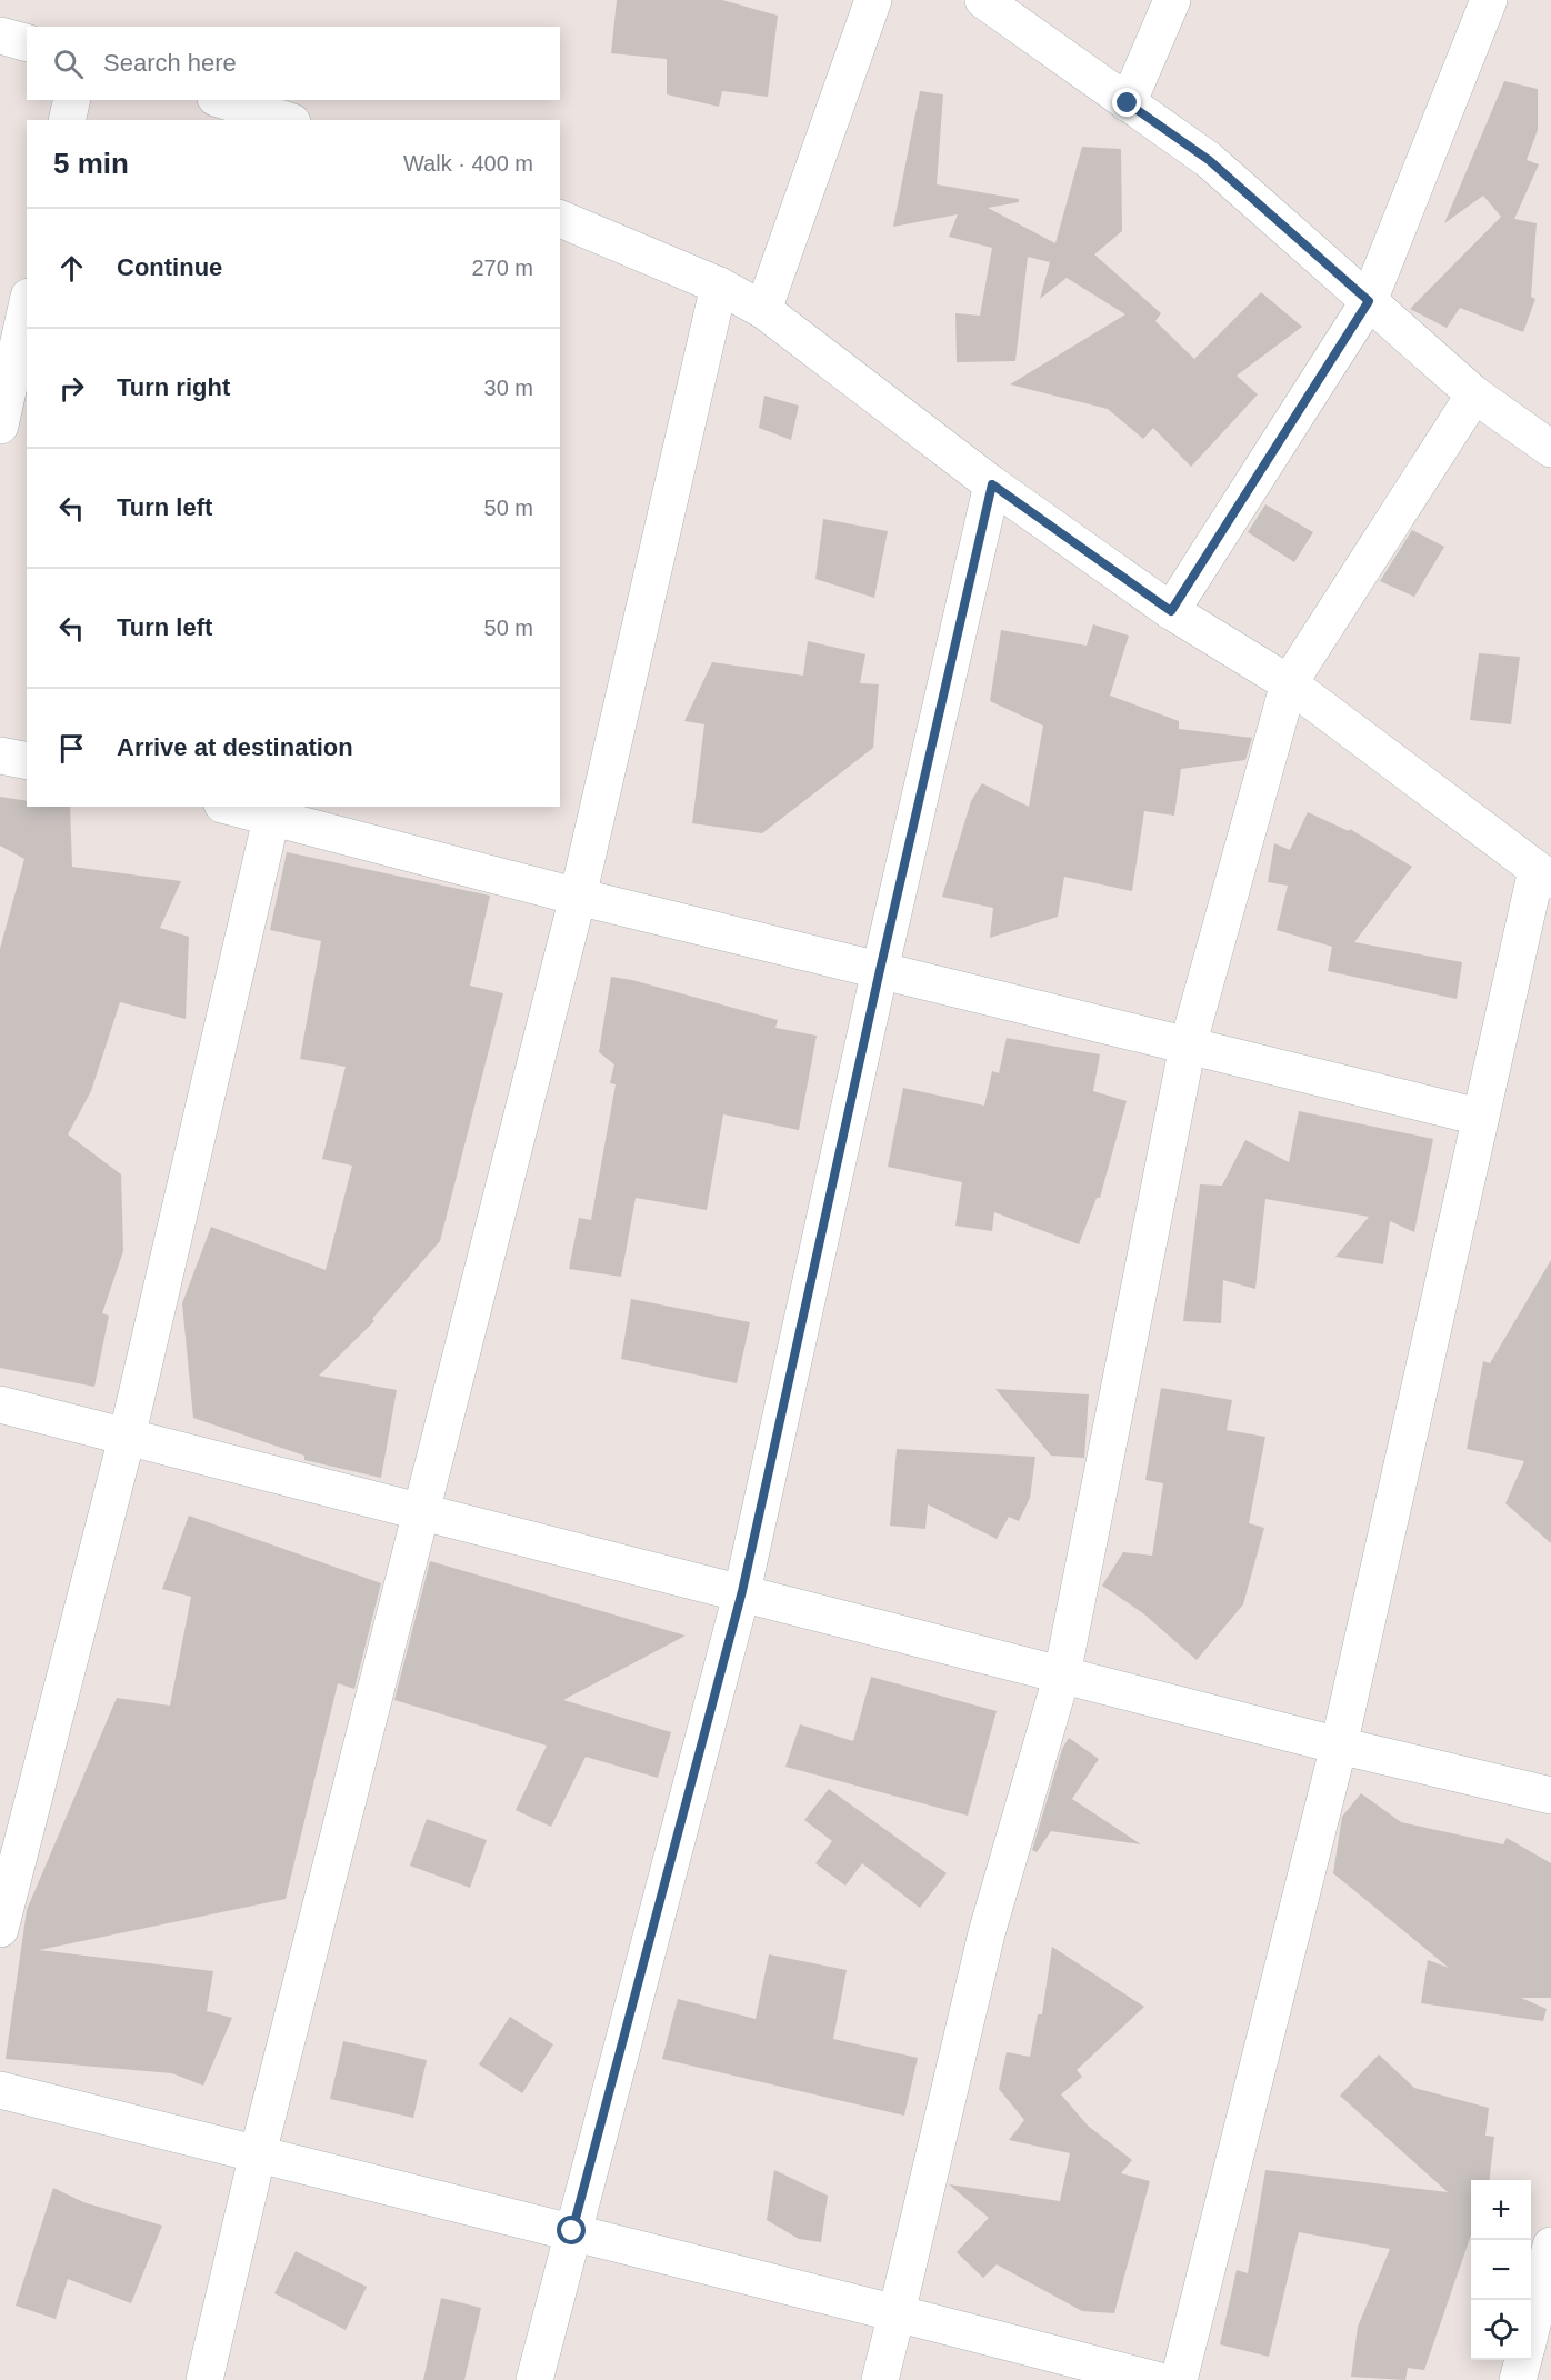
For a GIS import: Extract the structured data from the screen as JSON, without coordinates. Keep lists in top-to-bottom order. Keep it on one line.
{"page":{"search":"Search here","heading":["5 min","Walk · 400 m"],"list":[["Continue","270 m"],["Turn right","30 m"],["Turn left","50 m"],["Turn left","50 m"],"Arrive at destination"],"map_buttons":["+","−"]}}
